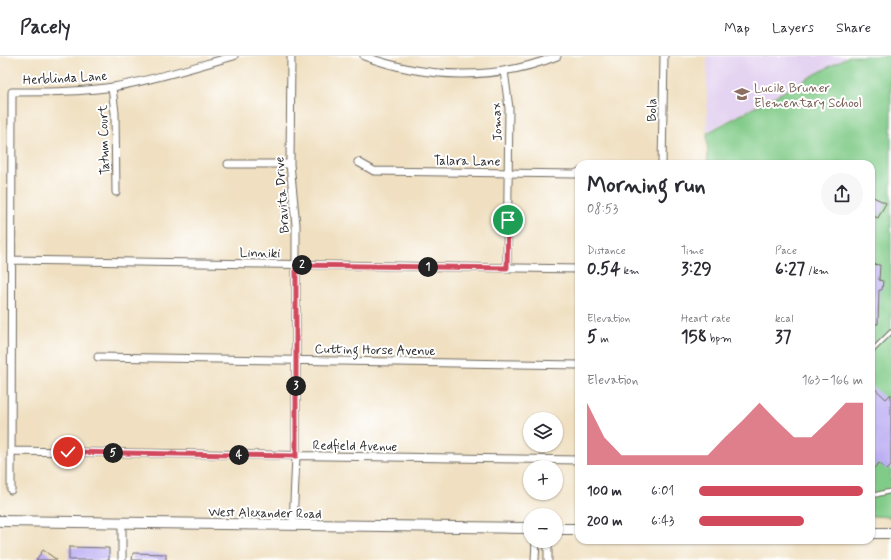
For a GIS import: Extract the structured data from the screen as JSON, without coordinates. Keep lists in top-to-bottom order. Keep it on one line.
{"streets":{"main road":["West Alexander Road"],"street":["Herblinda Lane","Bola","Jomax","Tatum Court","Talara Lane","Bravita Drive","Linniki","Cutting Horse Avenue","Redfield Avenue"]},"crossings":[["Herblinda Lane","Tatum Court"],["Herblinda Lane","Linniki"],["Jomax","Talara Lane"],["Jomax","Linniki"],["Bravita Drive","Linniki"],["Bravita Drive","Cutting Horse Avenue"],["Bravita Drive","Redfield Avenue"],["Bravita Drive","West Alexander Road"]],"places":{"school or university":["Lucile Bruner Elementary School"]},"page":{"header":"Pacely","nav":["Map","Layers","Share"],"heading":["Morning run","08:53"],"stats":[["Distance","0.54 km"],["Time","3:29"],["Pace","6:27 /km"],["Elevation","5 m"],["Heart rate","158 bpm"],["kcal","37"]],"pins":["2","1","3","5","4"],"chart":["Elevation","163–166 m"],"map_buttons":["+","−"],"list":[{"name":"100 m","note":"6:01"},{"name":"200 m","note":"6:43"}]}}
